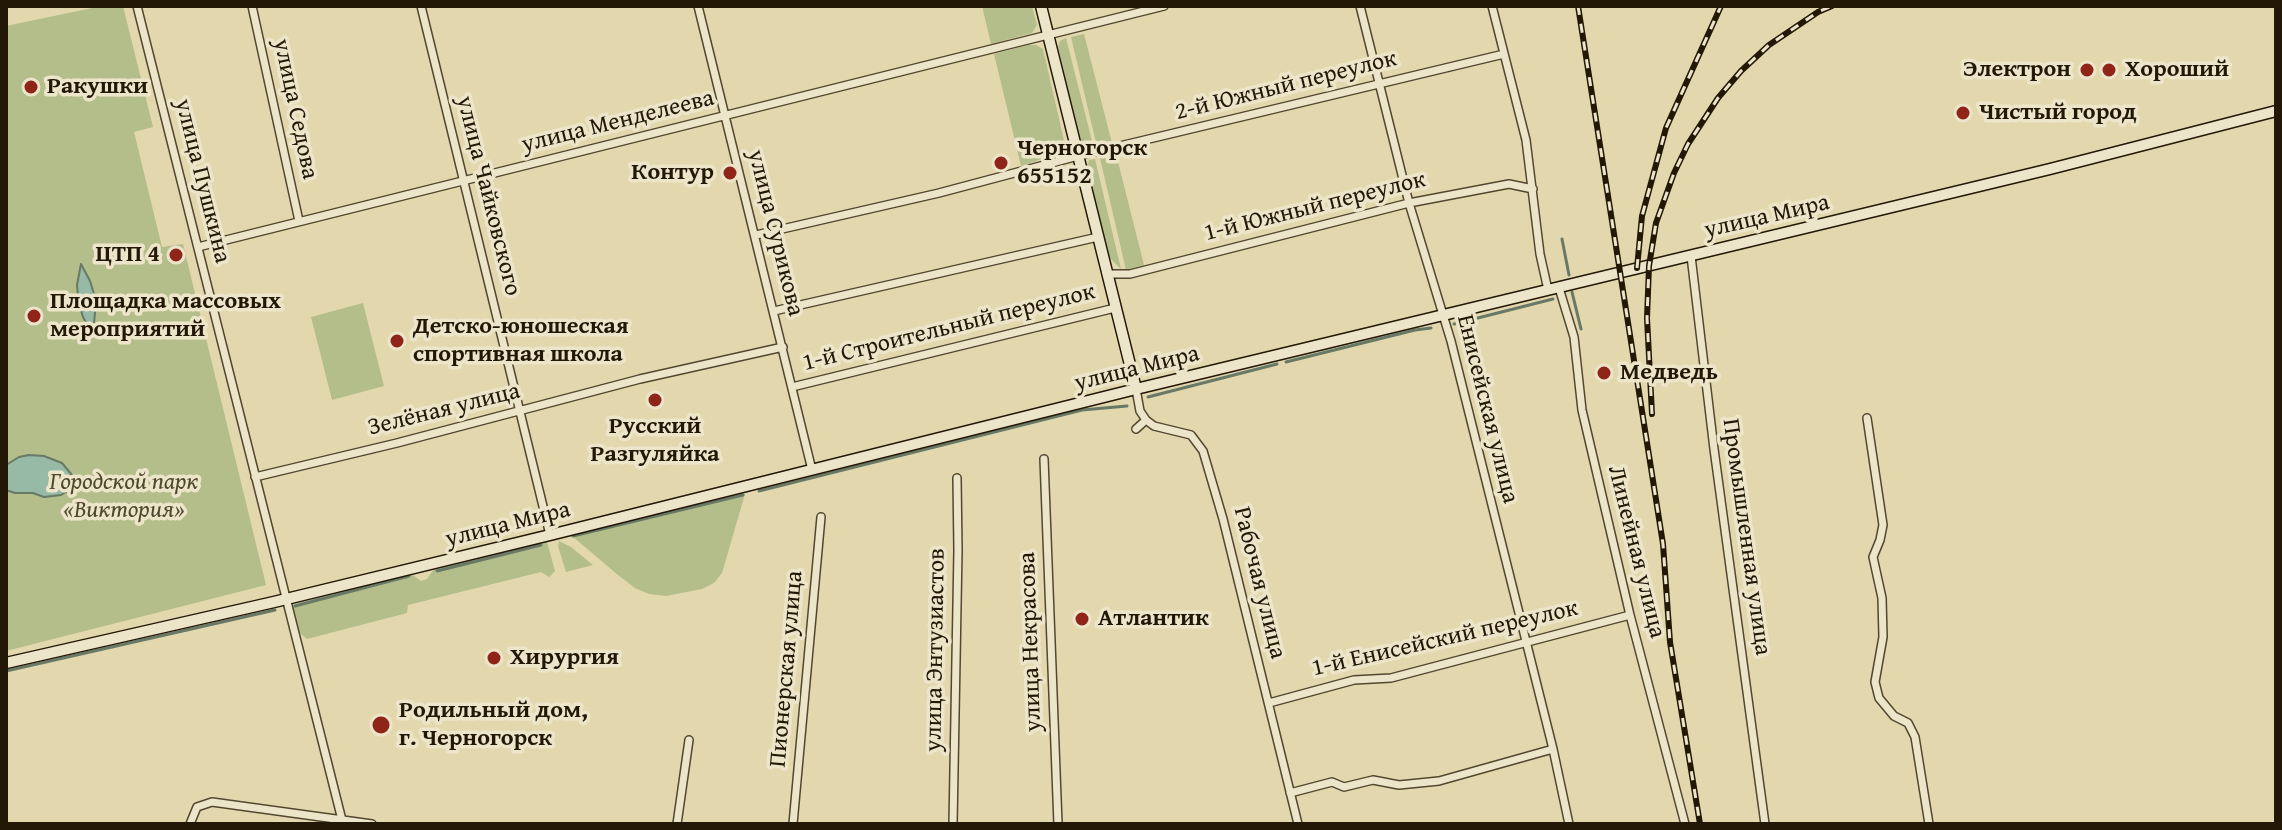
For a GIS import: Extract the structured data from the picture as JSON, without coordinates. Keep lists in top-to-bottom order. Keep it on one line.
{"streets":{"main road":["улица Мира"],"street":["2-й Южный переулок","улица Седова","улица Менделеева","улица Пушкина","улица Чайковского","1-й Южный переулок","улица Сурикова","1-й Строительный переулок","Енисейская улица","Зелёная улица","Промышленная улица","Линейная улица","Рабочая улица","1-й Енисейский переулок","улица Некрасова","улица Энтузиастов","Пионерская улица"]},"crossings":[["2-й Южный переулок","улица Сурикова"],["2-й Южный переулок","Енисейская улица"],["2-й Южный переулок","Линейная улица"],["улица Седова","улица Менделеева"],["улица Менделеева","улица Пушкина"],["улица Менделеева","улица Чайковского"],["улица Менделеева","улица Сурикова"],["улица Пушкина","улица Мира"],["улица Пушкина","Зелёная улица"],["улица Чайковского","улица Мира"],["улица Чайковского","Зелёная улица"],["1-й Южный переулок","Енисейская улица"],["1-й Южный переулок","Линейная улица"],["улица Мира","улица Сурикова"],["улица Мира","Енисейская улица"],["улица Мира","Промышленная улица"],["улица Мира","Линейная улица"],["улица Сурикова","1-й Строительный переулок"],["улица Сурикова","Зелёная улица"],["Енисейская улица","1-й Енисейский переулок"],["Линейная улица","1-й Енисейский переулок"],["Рабочая улица","1-й Енисейский переулок"]],"parks":["Городской парк «Виктория»"],"places":["Электрон","Хороший","Ракушки","Чистый город","Черногорск 655152","Контур","ЦТП 4","Площадка массовых мероприятий","Детско-юношеская спортивная школа","Медведь","Русский Разгуляйка","Атлантик","Хирургия","Родильный дом, г. Черногорск"]}
